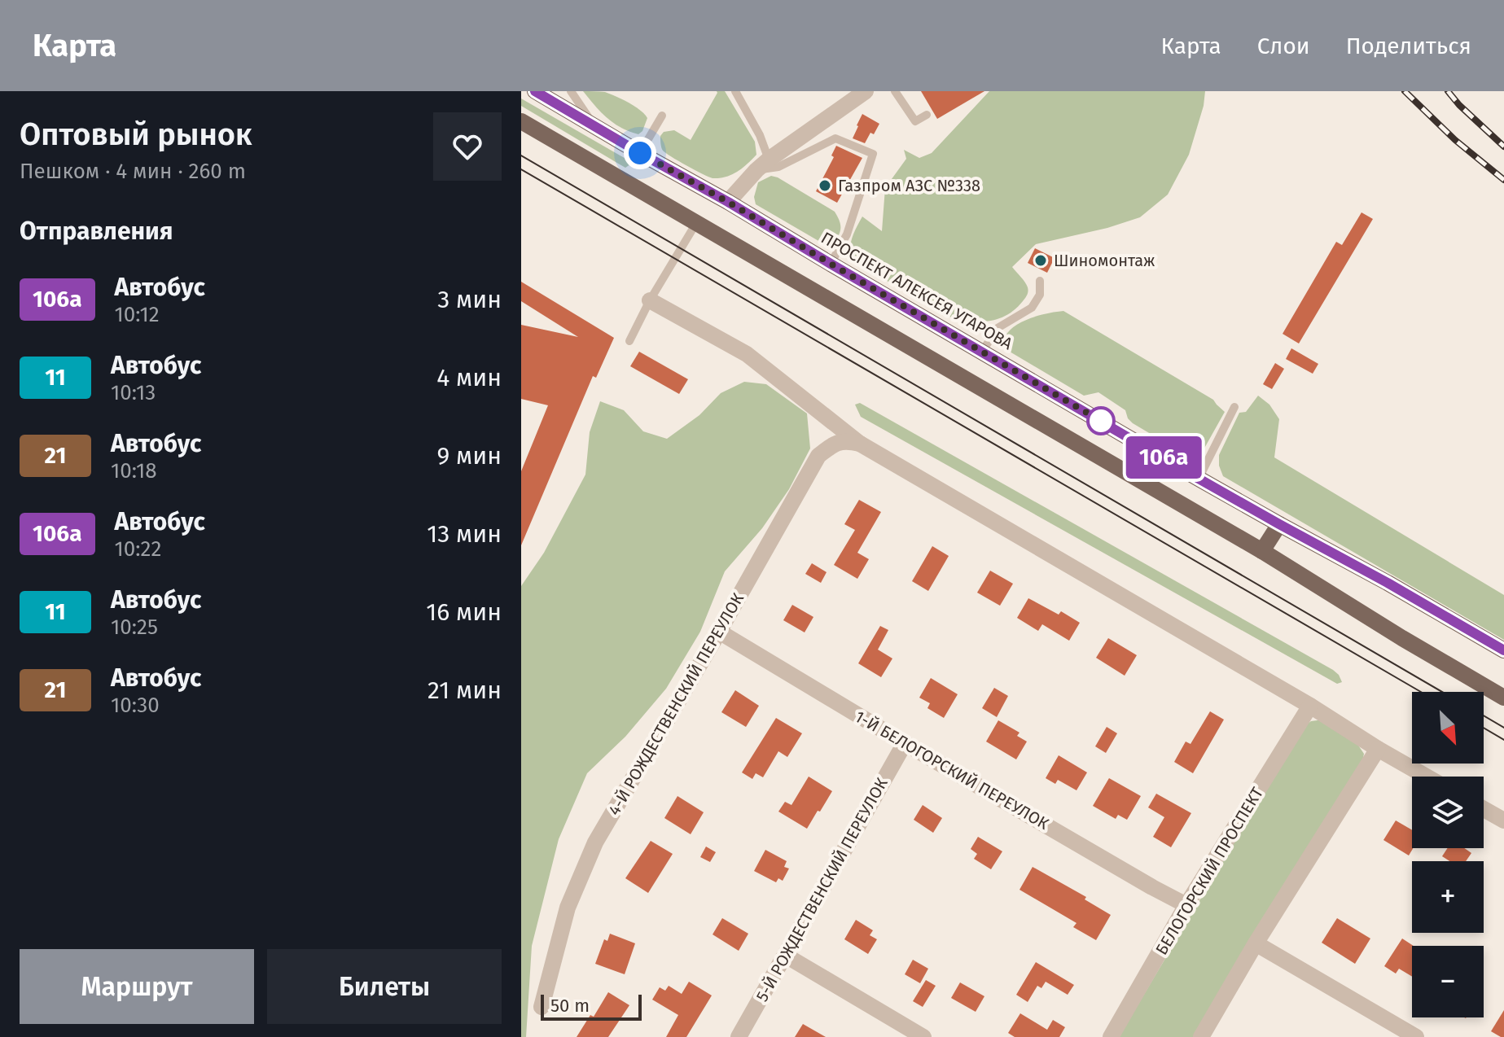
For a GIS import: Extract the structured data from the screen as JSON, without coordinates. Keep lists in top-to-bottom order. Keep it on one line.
{"streets":{"main road":["ПРОСПЕКТ АЛЕКСЕЯ УГАРОВА"],"street":["4-Й РОЖДЕСТВЕНСКИЙ ПЕРЕУЛОК","1-Й БЕЛОГОРСКИЙ ПЕРЕУЛОК","БЕЛОГОРСКИЙ ПРОСПЕКТ","5-Й РОЖДЕСТВЕНСКИЙ ПЕРЕУЛОК"]},"crossings":[["4-Й РОЖДЕСТВЕНСКИЙ ПЕРЕУЛОК","1-Й БЕЛОГОРСКИЙ ПЕРЕУЛОК"],["1-Й БЕЛОГОРСКИЙ ПЕРЕУЛОК","БЕЛОГОРСКИЙ ПРОСПЕКТ"],["1-Й БЕЛОГОРСКИЙ ПЕРЕУЛОК","5-Й РОЖДЕСТВЕНСКИЙ ПЕРЕУЛОК"]],"places":["Газпром АЗС №338","Шиномонтаж"],"lines":["bus line 106а"],"scale_bar":"50 m","north":"bottom right","page":{"header":"Карта","nav":["Карта","Слои","Поделиться"],"heading":[["Оптовый рынок","Пешком · 4 мин · 260 m"],"Отправления"],"on_map":"106а","list":[{"mark":"106а","name":"Автобус","note":"10:12","value":"3 мин"},{"mark":"11","name":"Автобус","note":"10:13","value":"4 мин"},{"mark":"21","name":"Автобус","note":"10:18","value":"9 мин"},{"mark":"106а","name":"Автобус","note":"10:22","value":"13 мин"},{"mark":"11","name":"Автобус","note":"10:25","value":"16 мин"},{"mark":"21","name":"Автобус","note":"10:30","value":"21 мин"}],"map_buttons":["+","−"],"buttons":["Маршрут","Билеты"],"scale":"50 m"}}
